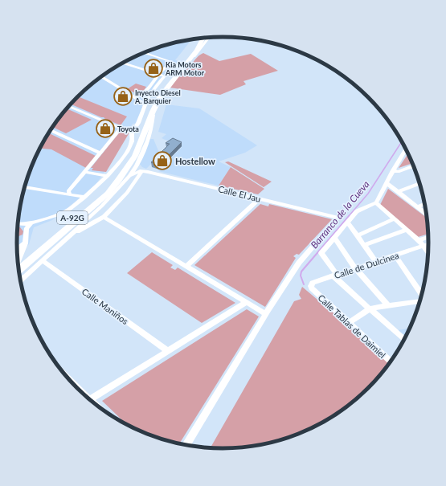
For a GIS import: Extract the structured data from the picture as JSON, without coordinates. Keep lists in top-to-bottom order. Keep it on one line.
{"streets":{"highway":["A-92G"],"street":["Calle El Jau","Calle de Dulcinea","Calle Maniños","Calle Tablas de Daimiel"]},"crossings":[["Calle de Dulcinea","Calle Tablas de Daimiel"]],"water":["Barranco de la Cueva"],"places":{"shop":["Kia Motors ARM Motor","Inyecto Diesel A. Barquier","Toyota","Hostellow"]}}
